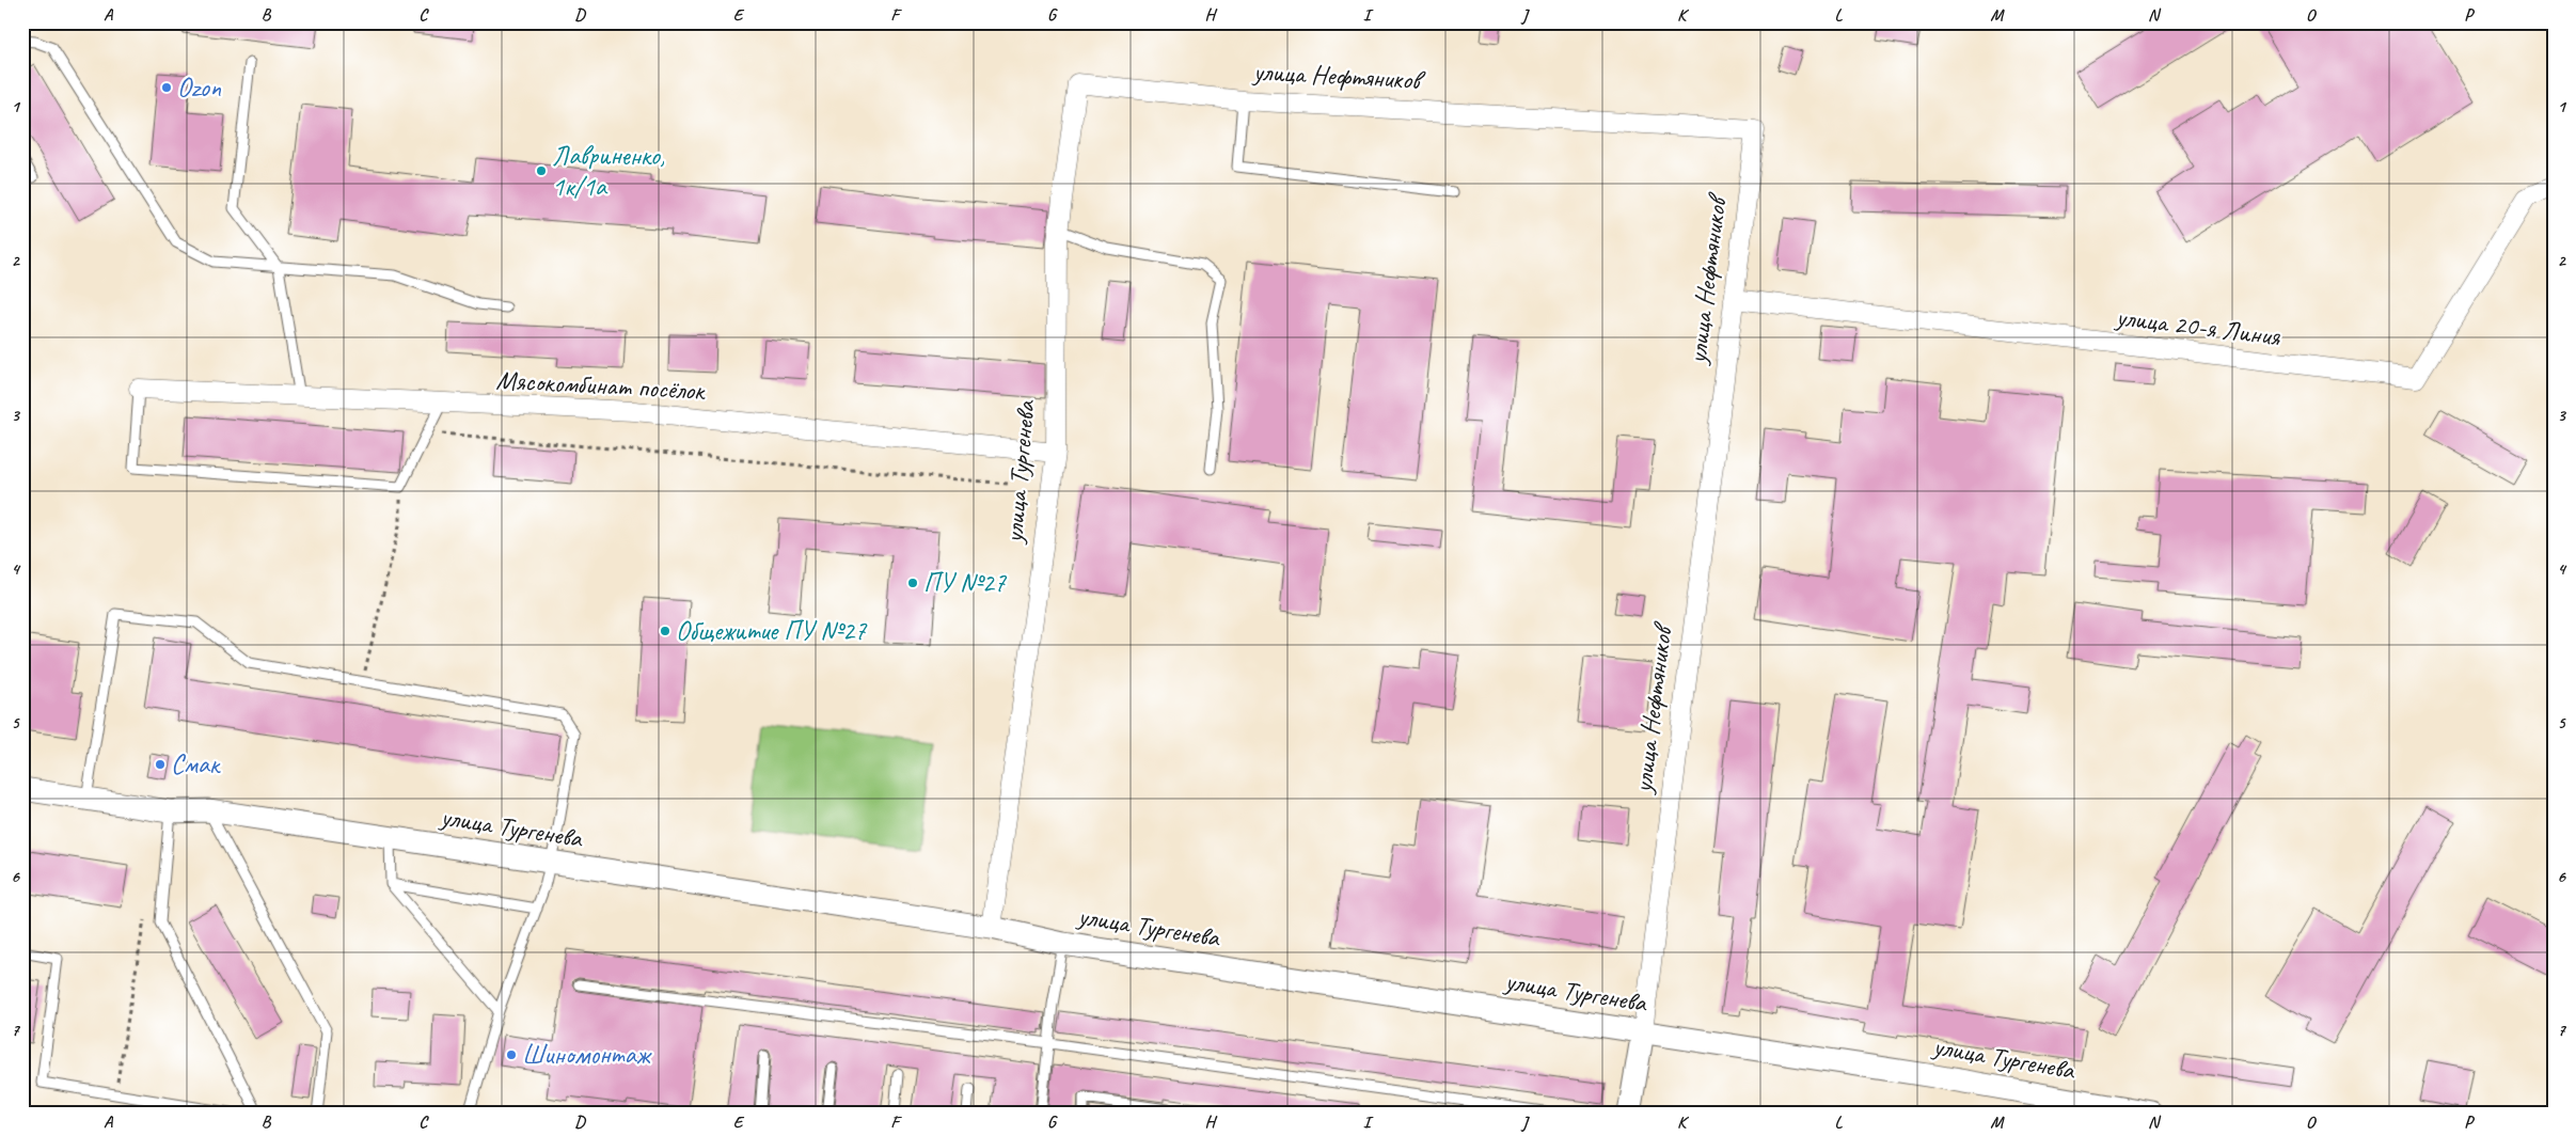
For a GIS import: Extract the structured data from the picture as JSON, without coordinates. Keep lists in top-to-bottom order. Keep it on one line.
{"streets":{"street":["улица Нефтяников","улица 20-я Линия","Мясокомбинат посёлок","улица Тургенева"]},"crossings":[["улица Нефтяников","улица 20-я Линия"],["улица Нефтяников","улица Тургенева"],["Мясокомбинат посёлок","улица Тургенева"]],"places":["Ozon","Лавриненко, 1к/1а","ПУ №27","Общежитие ПУ №27","Смак","Шиномонтаж"],"grid":{"columns":["A","B","C","D","E","F","G","H","I","J","K","L","M","N","O","P"],"rows":["1","2","3","4","5","6","7"]}}
